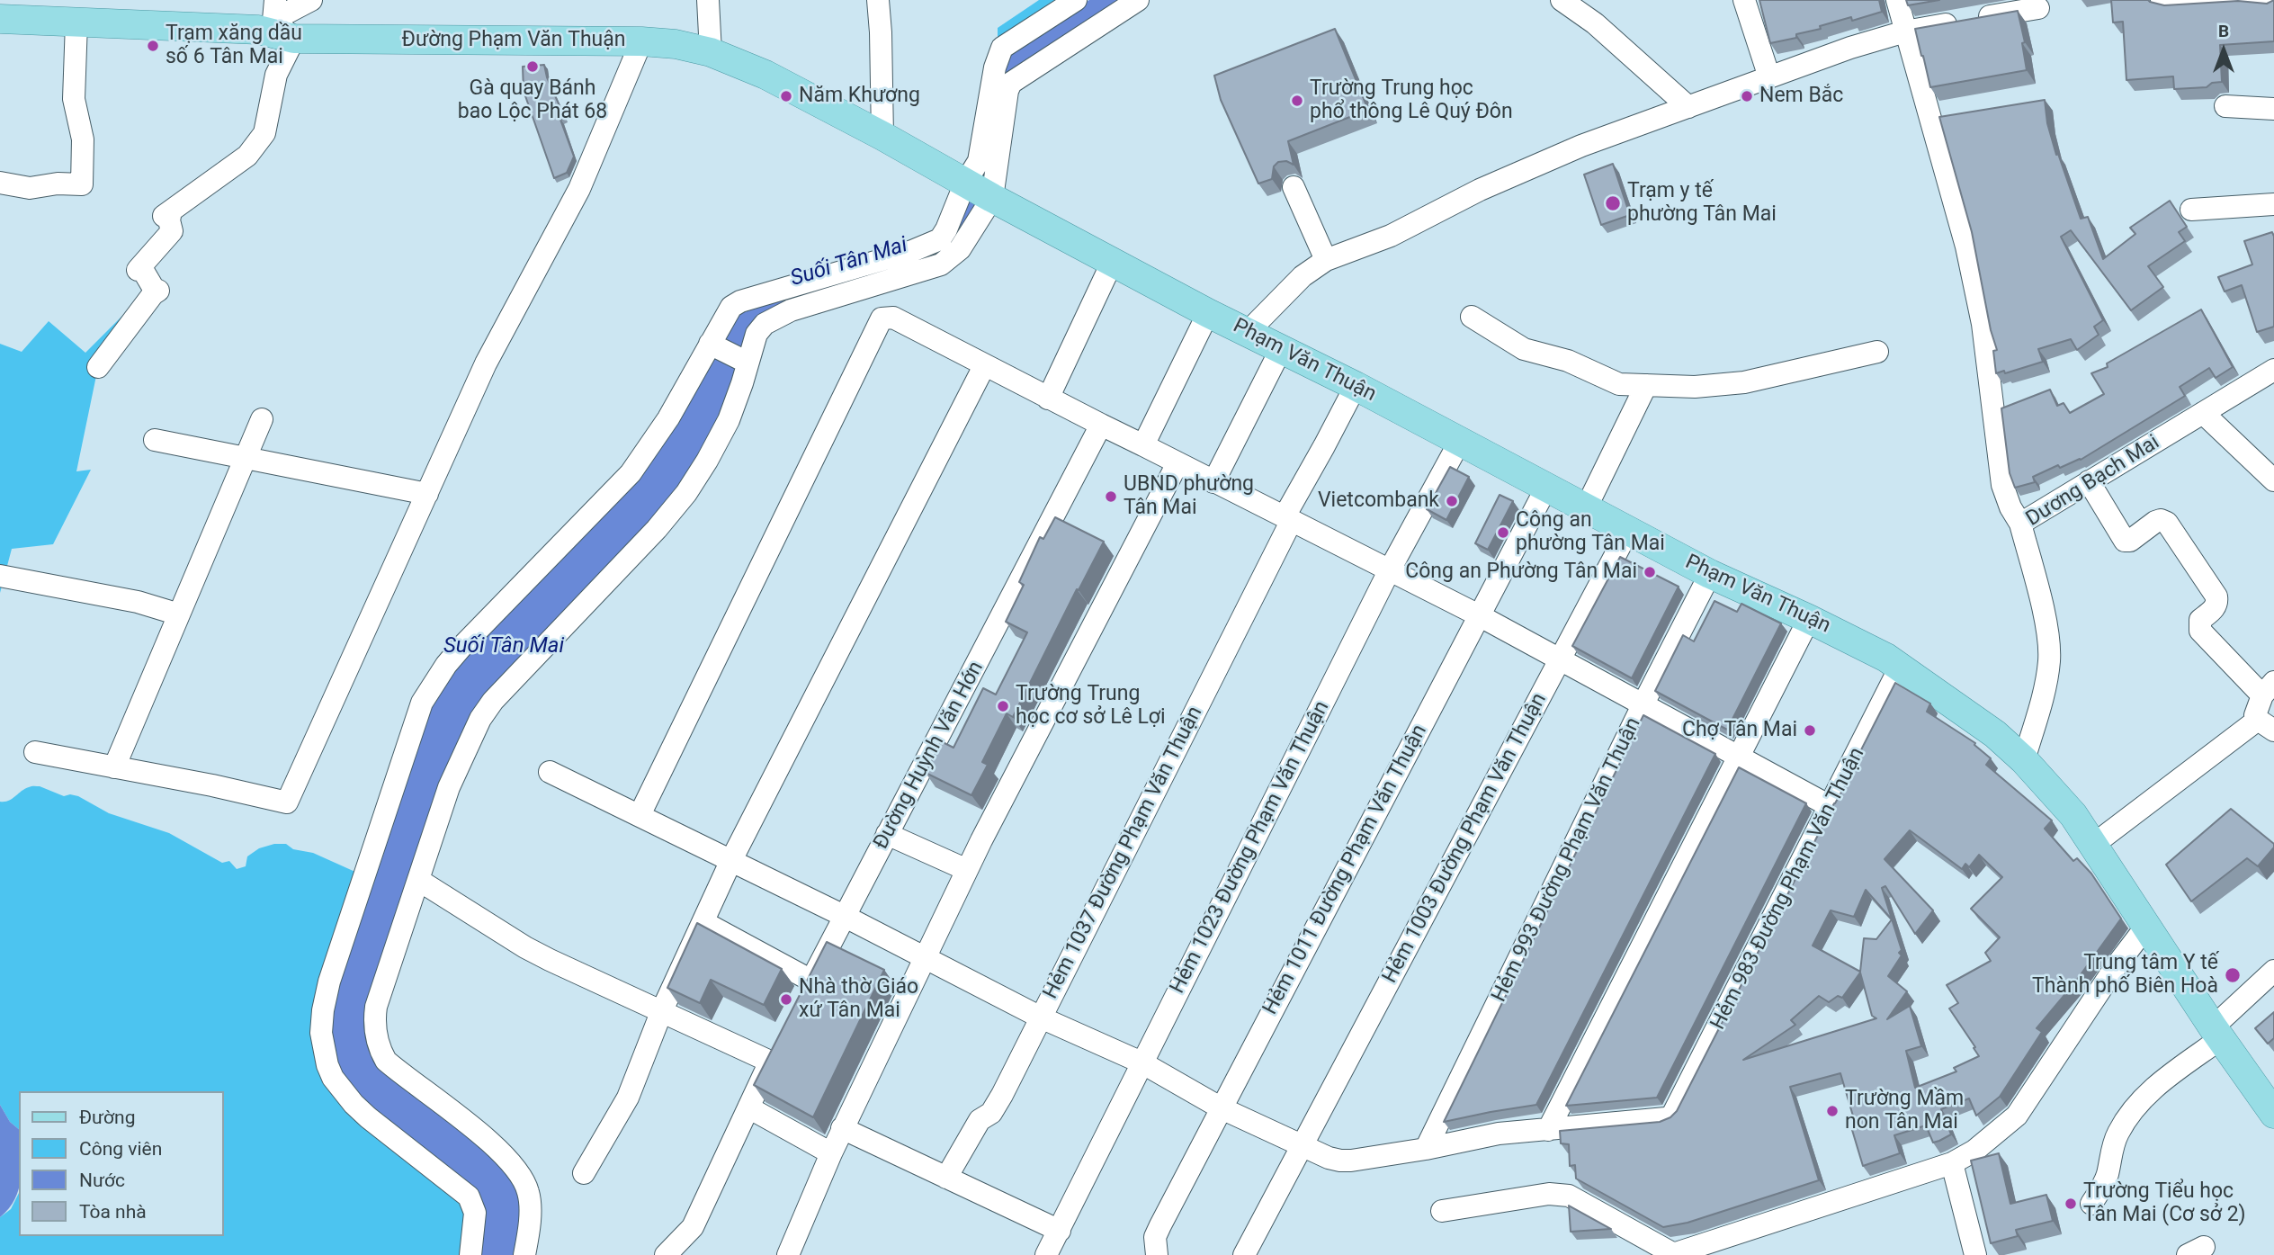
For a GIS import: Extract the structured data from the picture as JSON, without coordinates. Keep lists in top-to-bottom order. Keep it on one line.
{"streets":{"main road":["Đường Phạm Văn Thuận","Phạm Văn Thuận"],"street":["Dương Bạch Mai","Đường Huỳnh Văn Hớn","Hẻm 1003 Đường Phạm Văn Thuận","Hẻm 1023 Đường Phạm Văn Thuận","Hẻm 1037 Đường Phạm Văn Thuận","Hẻm 993 Đường Phạm Văn Thuận","Hẻm 1011 Đường Phạm Văn Thuận","Hẻm 983 Đường Phạm Văn Thuận"]},"crossings":[["Đường Phạm Văn Thuận","Phạm Văn Thuận"],["Phạm Văn Thuận","Dương Bạch Mai"],["Phạm Văn Thuận","Hẻm 1003 Đường Phạm Văn Thuận"],["Phạm Văn Thuận","Hẻm 1023 Đường Phạm Văn Thuận"],["Phạm Văn Thuận","Hẻm 1037 Đường Phạm Văn Thuận"],["Phạm Văn Thuận","Hẻm 993 Đường Phạm Văn Thuận"],["Phạm Văn Thuận","Hẻm 1011 Đường Phạm Văn Thuận"],["Phạm Văn Thuận","Hẻm 983 Đường Phạm Văn Thuận"]],"water":["Suối Tân Mai"],"places":["Trạm xăng dầu số 6 Tân Mai","Gà quay Bánh bao Lộc Phát 68","Năm Khương","Nem Bắc","Trường Trung học phổ thông Lê Quý Đôn","Trạm y tế phường Tân Mai","UBND phường Tân Mai","Vietcombank","Công an phường Tân Mai","Công an Phường Tân Mai","Trường Trung học cơ sở Lê Lợi","Chợ Tân Mai","Trung tâm Y tế Thành phố Biên Hoà","Nhà thờ Giáo xứ Tân Mai","Trường Mầm non Tân Mai","Trường Tiểu học Tân Mai (Cơ sở 2)"],"legend":["Đường","Công viên","Nước","Tòa nhà"],"north":"top"}
